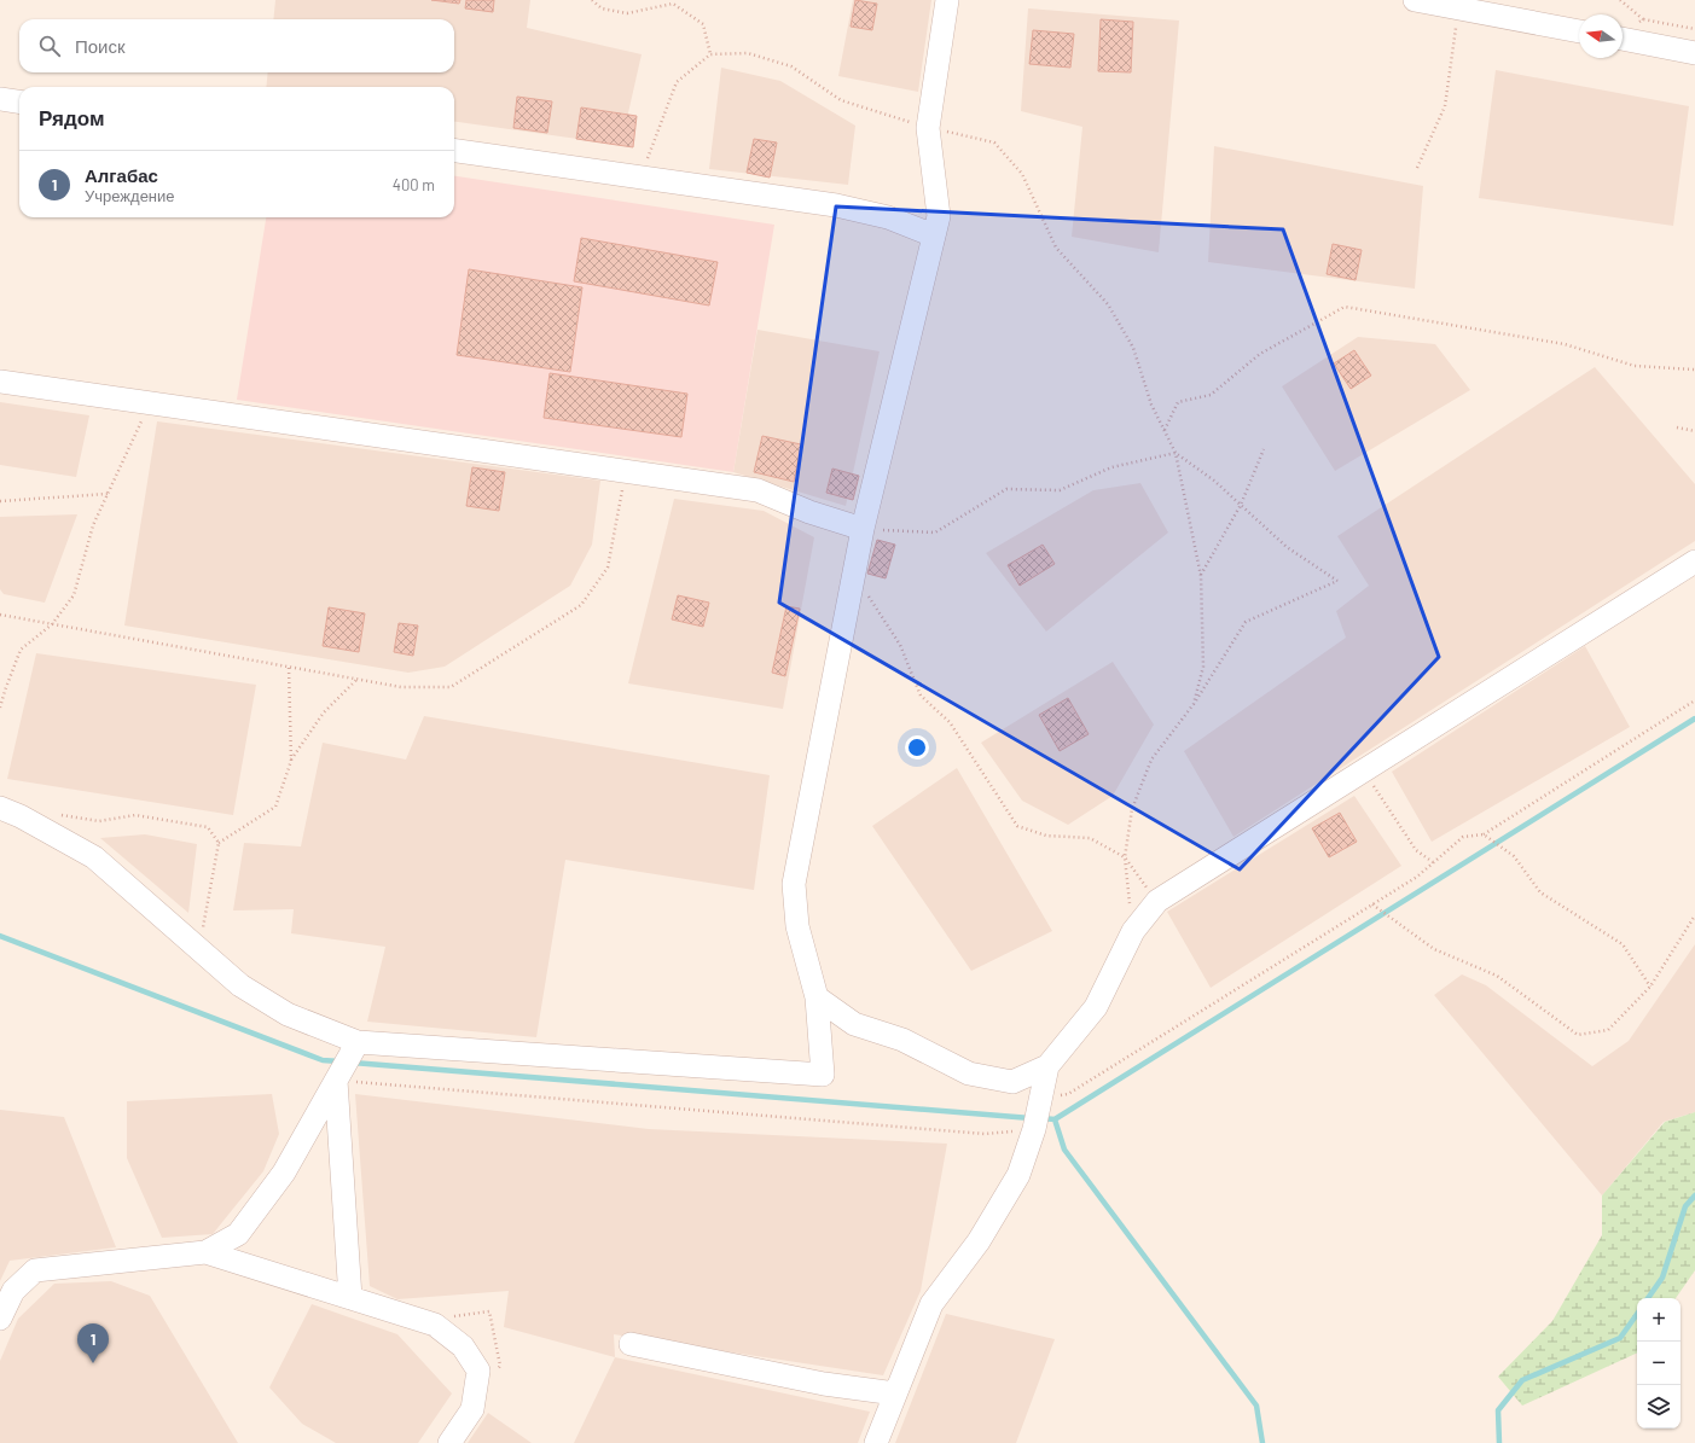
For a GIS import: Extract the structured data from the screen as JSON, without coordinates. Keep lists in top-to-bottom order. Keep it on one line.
{"north":"left","page":{"search":"Поиск","heading":"Рядом","list":[{"mark":"1","name":"Алгабас","note":"Учреждение","value":"400 m"}],"map_buttons":["+","−"],"pins":"1"}}
